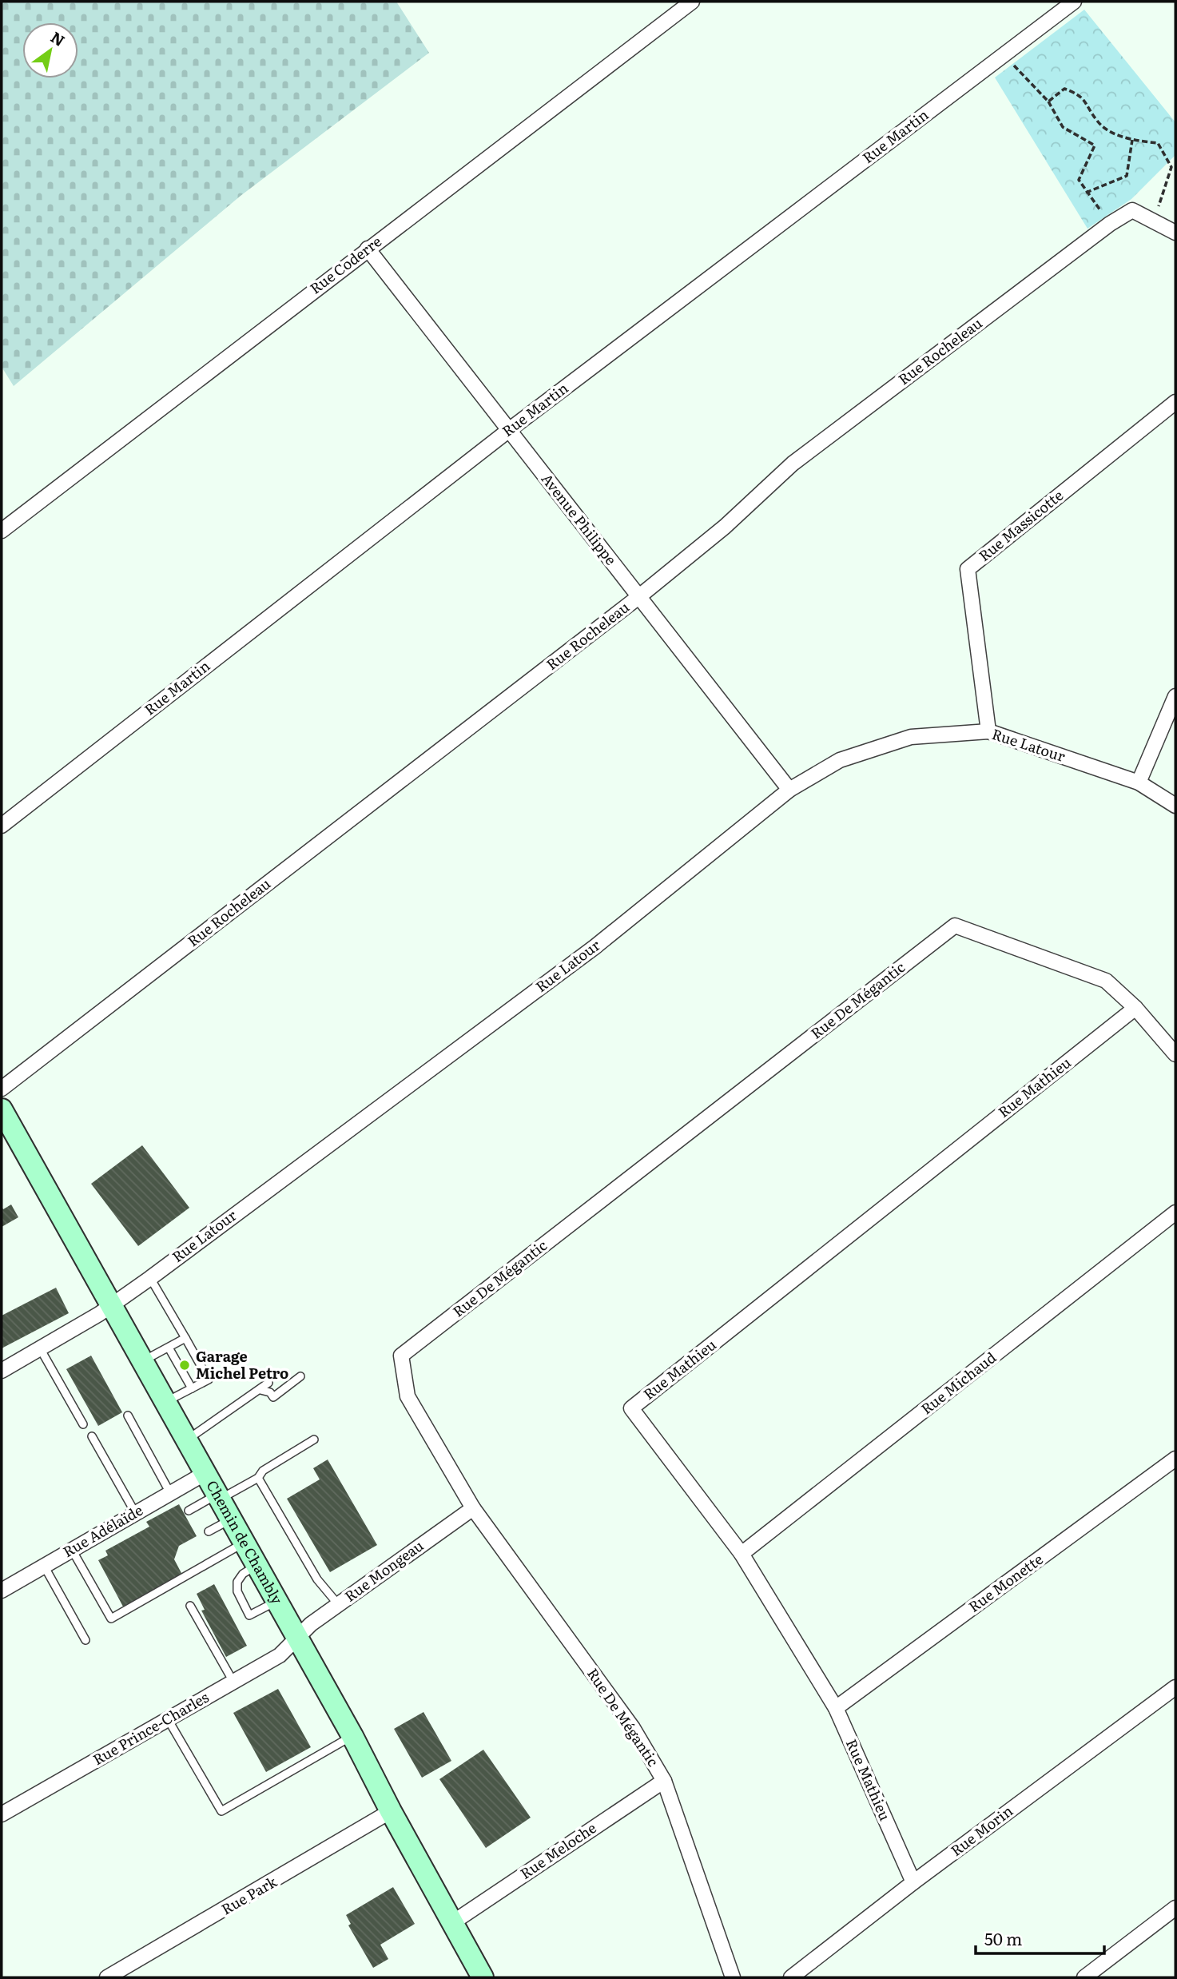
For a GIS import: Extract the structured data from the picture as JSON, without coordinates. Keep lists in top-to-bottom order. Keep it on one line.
{"streets":{"street":["Rue Martin","Rue Coderre","Rue Rocheleau","Avenue Philippe","Rue Massicotte","Rue Latour","Rue De Mégantic","Rue Mathieu","Rue Michaud","Rue Adélaïde","Chemin de Chambly","Rue Mongeau","Rue Monette","Rue Prince-Charles","Rue Morin","Rue Meloche","Rue Park"]},"crossings":[["Rue Martin","Avenue Philippe"],["Rue Coderre","Avenue Philippe"],["Rue Rocheleau","Avenue Philippe"],["Avenue Philippe","Rue Latour"],["Rue Massicotte","Rue Latour"],["Rue Latour","Chemin de Chambly"],["Rue De Mégantic","Rue Mathieu"],["Rue De Mégantic","Rue Mongeau"],["Rue De Mégantic","Rue Meloche"],["Rue Mathieu","Rue Michaud"],["Rue Mathieu","Rue Monette"],["Rue Mathieu","Rue Morin"],["Rue Adélaïde","Chemin de Chambly"],["Chemin de Chambly","Rue Mongeau"],["Chemin de Chambly","Rue Prince-Charles"],["Chemin de Chambly","Rue Meloche"],["Chemin de Chambly","Rue Park"],["Rue Mongeau","Rue Prince-Charles"]],"places":["Garage Michel Petro"],"scale_bar":"50 m","north":"top right"}
